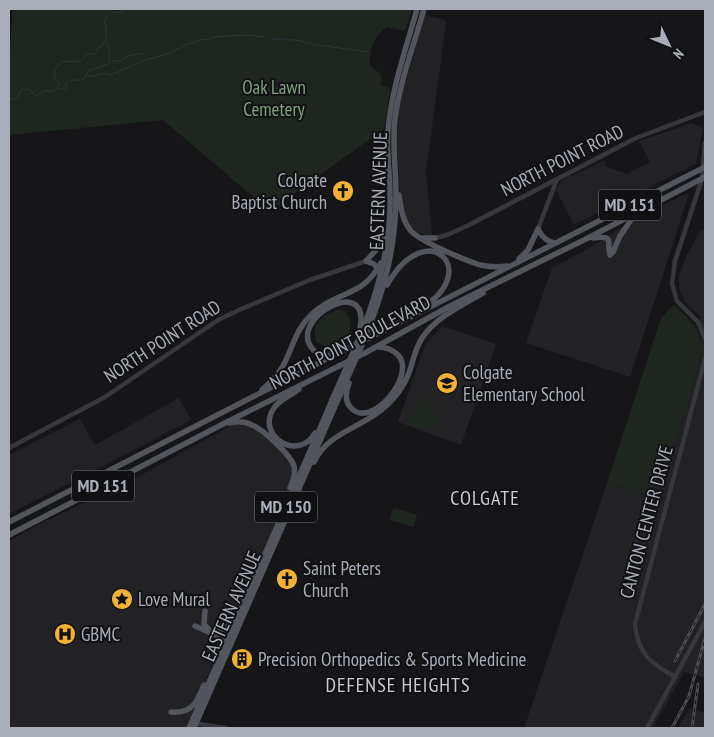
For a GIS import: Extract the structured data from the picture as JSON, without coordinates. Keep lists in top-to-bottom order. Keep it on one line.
{"streets":{"main road":["EASTERN AVENUE","MD 151","NORTH POINT BOULEVARD","MD 150"],"street":["NORTH POINT ROAD","CANTON CENTER DRIVE"]},"districts":["COLGATE","DEFENSE HEIGHTS"],"parks":["Oak Lawn Cemetery"],"places":{"church":["Colgate Baptist Church","Saint Peters Church"],"school or university":["Colgate Elementary School"],"place":["Love Mural"],"hospital":["GBMC"],"building":["Precision Orthopedics & Sports Medicine"]},"north":"bottom right"}
